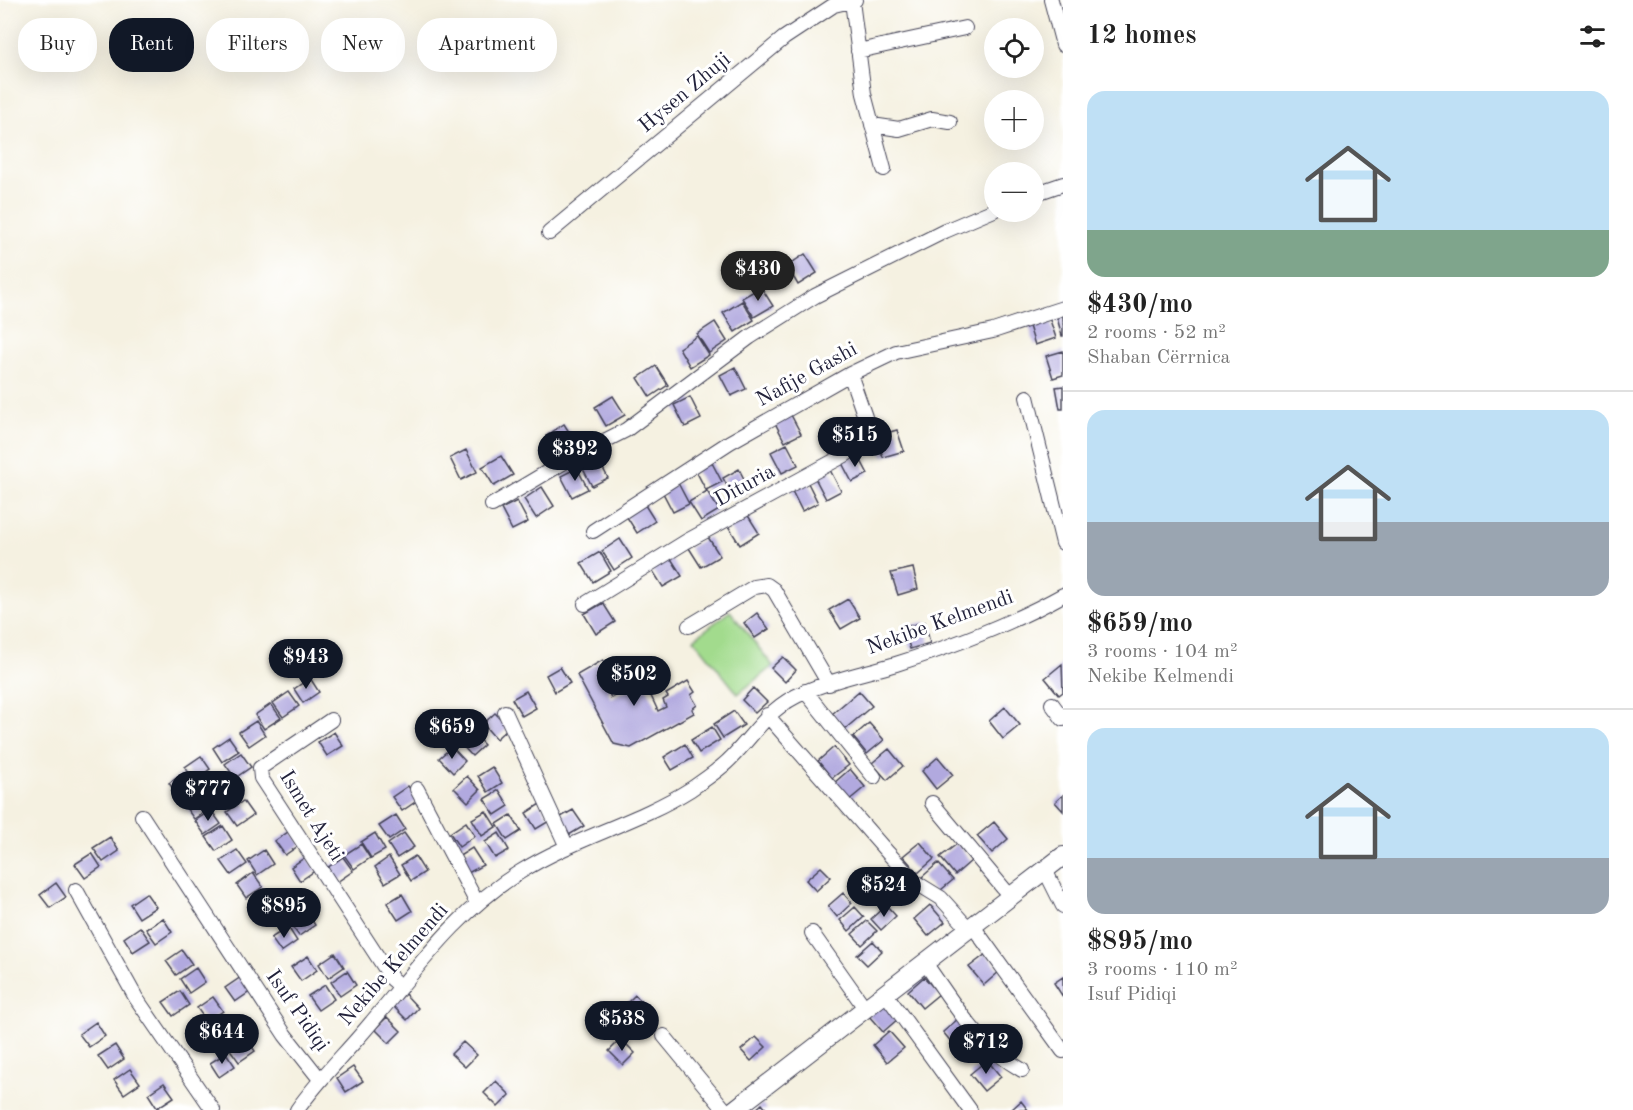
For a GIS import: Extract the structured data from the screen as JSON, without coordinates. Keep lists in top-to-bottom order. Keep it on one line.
{"streets":{"street":["Hysen Zhuji","Nafije Gashi","Dituria","Nekibe Kelmendi","Ismet Ajeti","Isuf Pidiqi"]},"crossings":[["Nafije Gashi","Dituria"],["Nekibe Kelmendi","Ismet Ajeti"],["Nekibe Kelmendi","Isuf Pidiqi"]],"page":{"heading":"12 homes","map_buttons":["+","−"],"chip":["Buy","Rent","Filters","New","Apartment"],"list":[{"name":"$430/mo","note":"2 rooms · 52 m² · Shaban Cërrnica"},{"name":"$659/mo","note":"3 rooms · 104 m² · Nekibe Kelmendi"},{"name":"$895/mo","note":"3 rooms · 110 m² · Isuf Pidiqi"}],"price":["$430","$515","$392","$943","$502","$659","$777","$524","$895","$538","$644","$712"]}}
